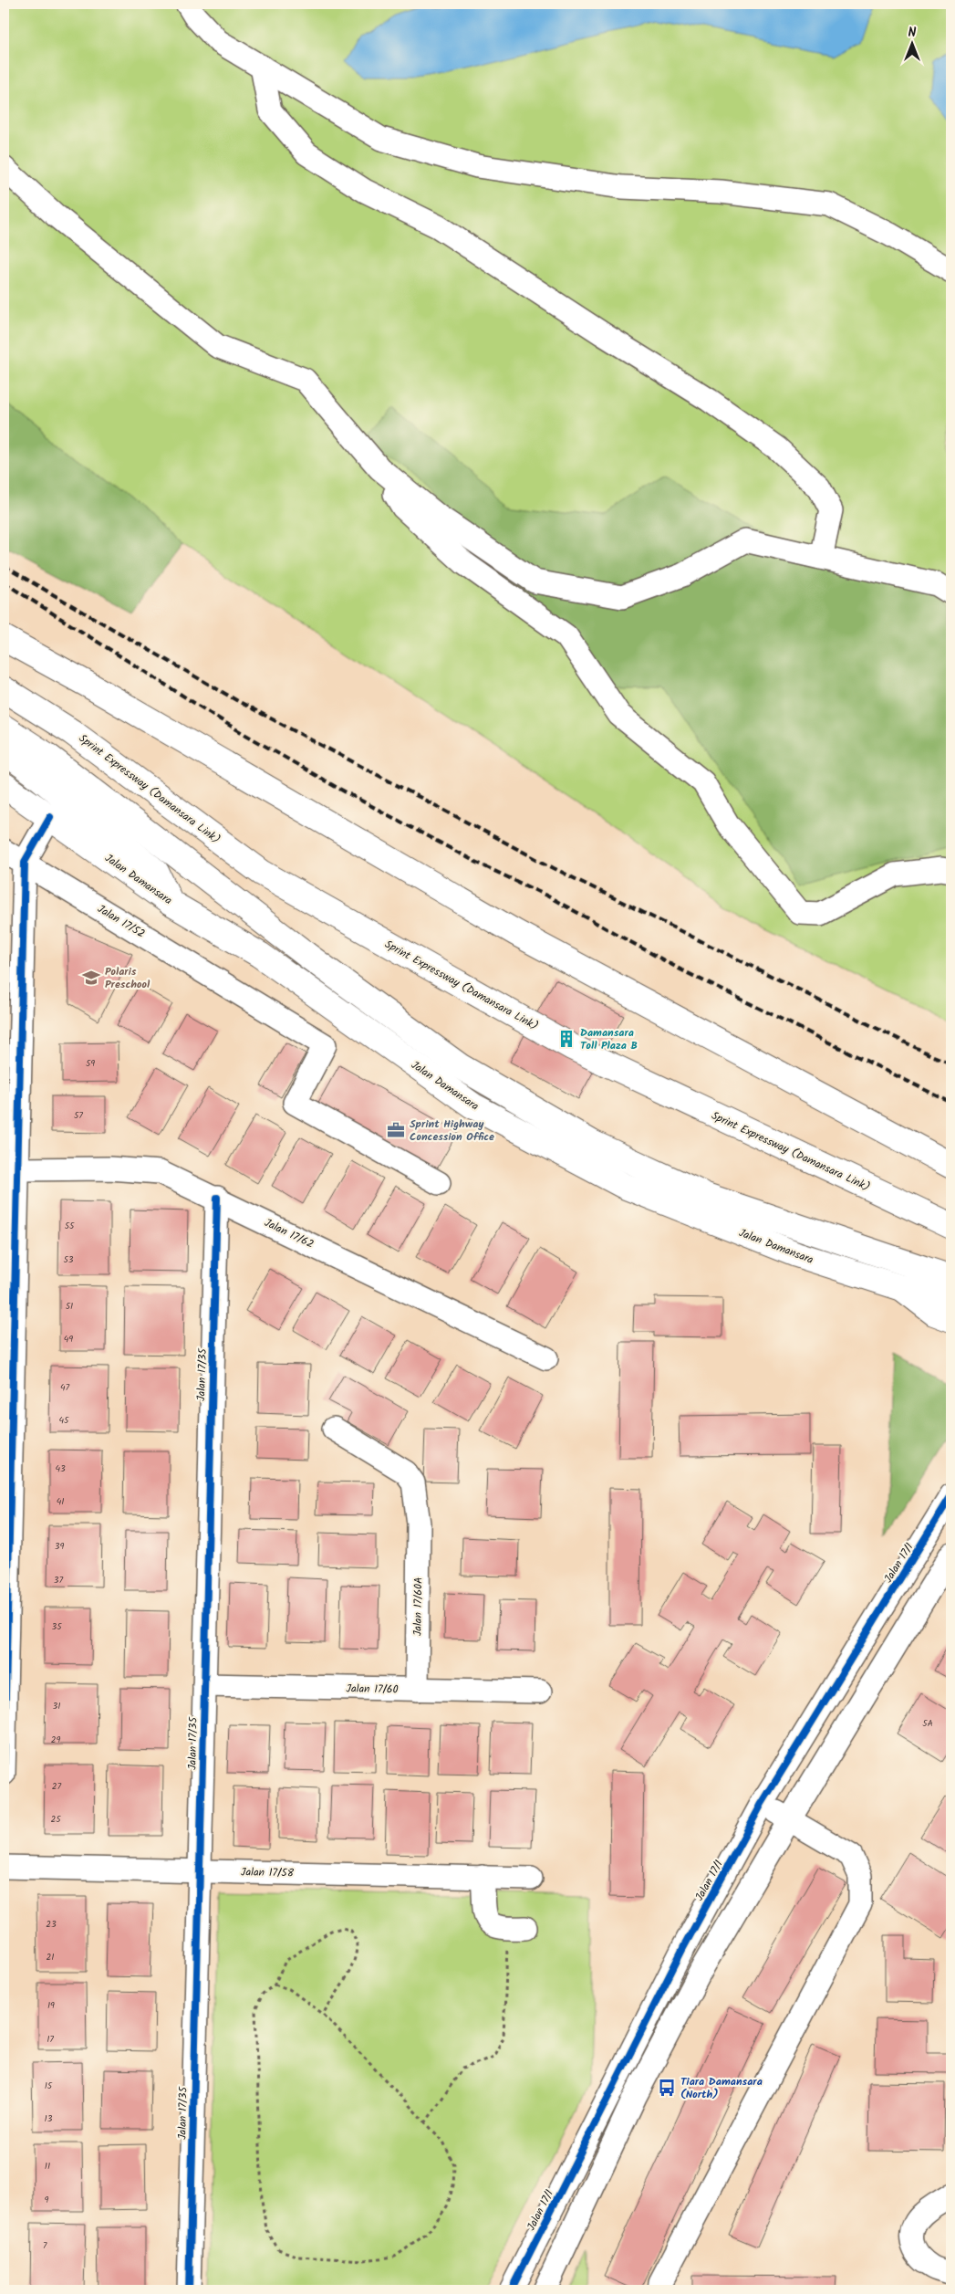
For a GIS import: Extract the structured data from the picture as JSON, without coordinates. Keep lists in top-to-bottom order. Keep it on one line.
{"streets":{"main road":["Sprint Expressway (Damansara Link)","Jalan Damansara"],"street":["Jalan 17/52","Jalan 17/62","Jalan 17/35","Jalan 17/1","Jalan 17/60A","Jalan 17/60","Jalan 17/58"]},"crossings":[["Jalan 17/62","Jalan 17/35"],["Jalan 17/35","Jalan 17/60"],["Jalan 17/35","Jalan 17/58"],["Jalan 17/60A","Jalan 17/60"]],"places":{"school or university":["Polaris Preschool"],"building":["Damansara Toll Plaza B"],"office":["Sprint Highway Concession Office"],"bus stop":["Tiara Damansara (North)"]},"house_numbers":["59","57","55","53","51","49","47","45","43","41","39","37","35","31","5A","29","27","25","23","21","19","17","15","13","11","9","7"],"north":"top"}
